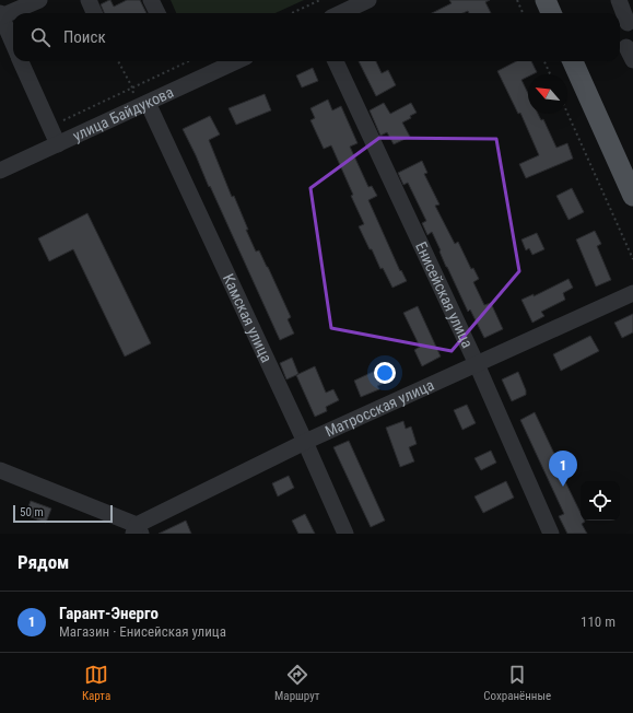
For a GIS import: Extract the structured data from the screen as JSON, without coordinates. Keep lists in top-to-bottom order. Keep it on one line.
{"streets":{"street":["улица Байдукова","Енисейская улица","Камская улица","Матросская улица"]},"crossings":[["улица Байдукова","Камская улица"],["Енисейская улица","Матросская улица"],["Камская улица","Матросская улица"]],"scale_bar":"50 m","north":"top left","page":{"search":"Поиск","pins":"1","scale":"50 m","heading":"Рядом","list":[{"mark":"1","name":"Гарант-Энерго","note":"Магазин · Енисейская улица","value":"110 m"}],"nav":["Карта","Маршрут","Сохранённые"]}}
